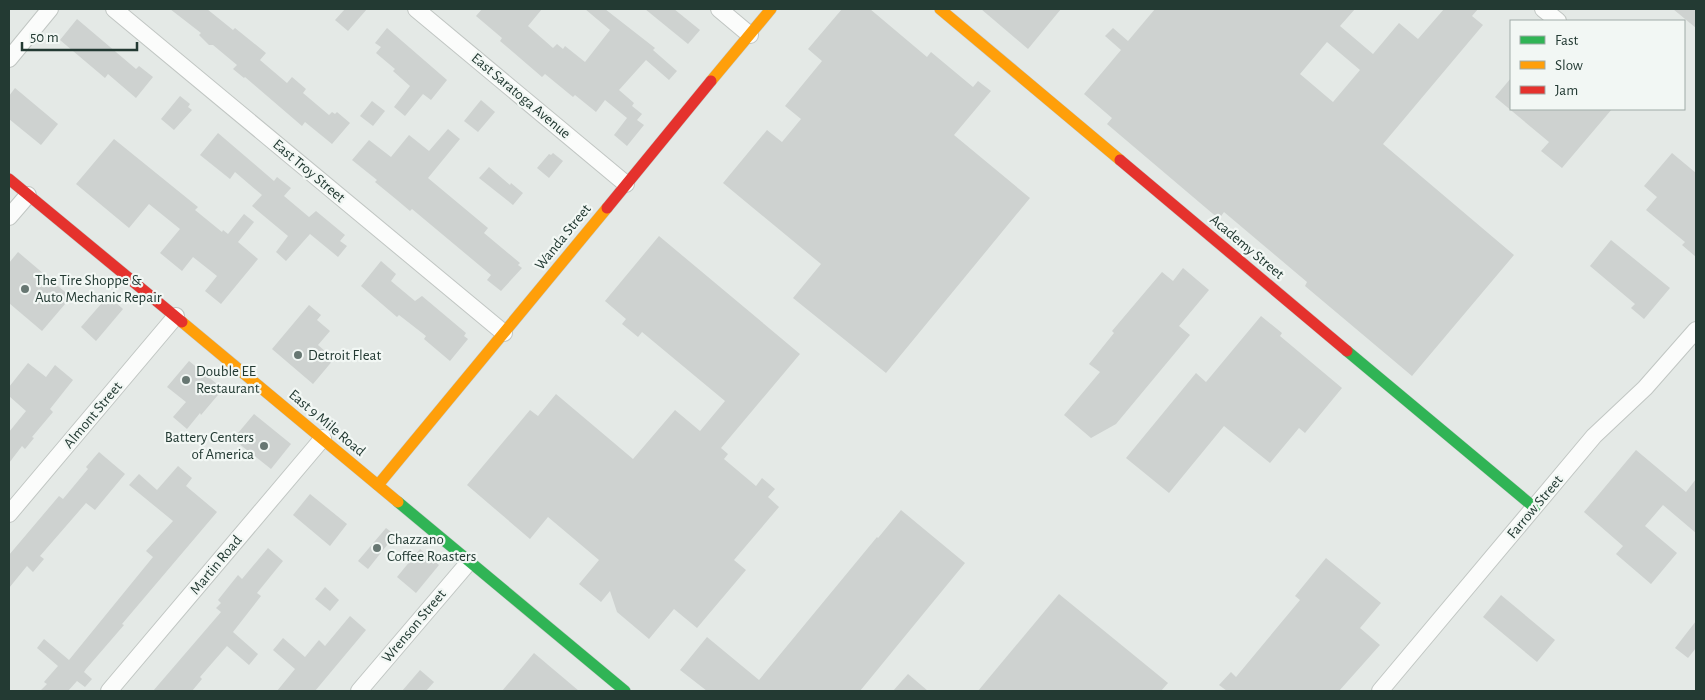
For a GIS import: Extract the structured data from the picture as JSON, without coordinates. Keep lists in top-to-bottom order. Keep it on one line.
{"streets":{"street":["East Saratoga Avenue","East Troy Street","Wanda Street","Academy Street","Almont Street","East 9 Mile Road","Farrow Street","Martin Road","Wrenson Street"]},"crossings":[["East Saratoga Avenue","Wanda Street"],["East Troy Street","Wanda Street"],["Wanda Street","East 9 Mile Road"],["Academy Street","Farrow Street"],["Almont Street","East 9 Mile Road"],["East 9 Mile Road","Martin Road"],["East 9 Mile Road","Wrenson Street"]],"places":["The Tire Shoppe & Auto Mechanic Repair","Detroit Fleat","Double EE Restaurant","Battery Centers of America","Chazzano Coffee Roasters"],"legend":["Fast","Slow","Jam"],"scale_bar":"50 m"}
